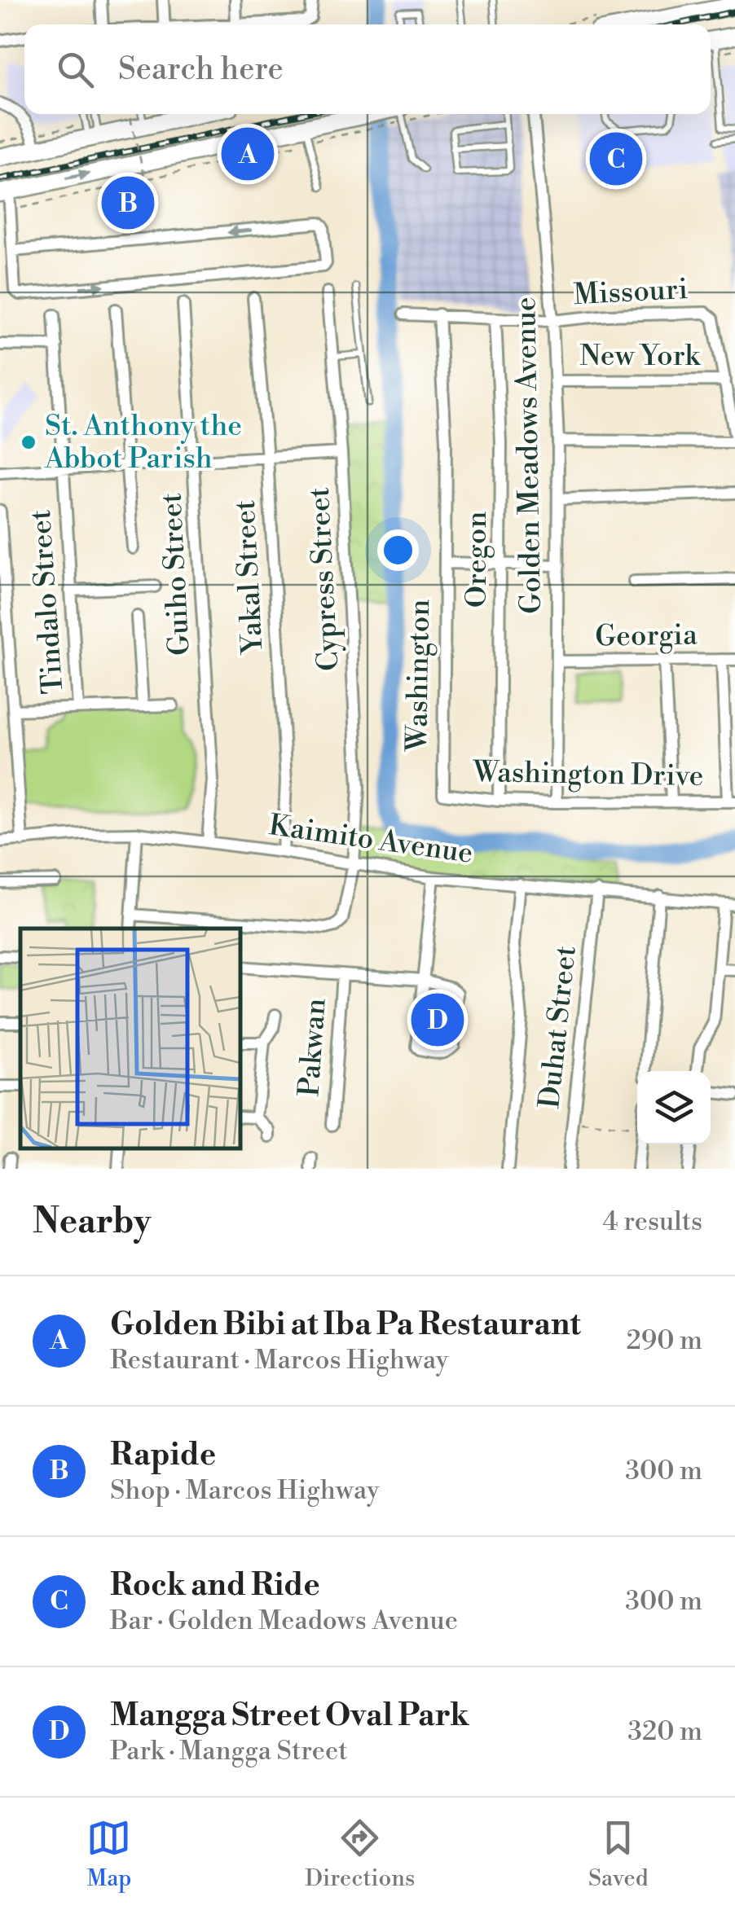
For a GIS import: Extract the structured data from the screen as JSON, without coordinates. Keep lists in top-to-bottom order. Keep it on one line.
{"streets":{"street":["Missouri","New York","Golden Meadows Avenue","Oregon","Guiho Street","Yakal Street","Cypress Street","Tindalo Street","Georgia","Washington","Washington Drive","Kaimito Avenue","Duhat Street","Pakwan"]},"crossings":[["Missouri","New York"],["Missouri","Golden Meadows Avenue"],["Missouri","Oregon"],["Missouri","Washington"],["New York","Golden Meadows Avenue"],["Golden Meadows Avenue","Georgia"],["Golden Meadows Avenue","Washington Drive"],["Oregon","Washington Drive"],["Guiho Street","Kaimito Avenue"],["Yakal Street","Kaimito Avenue"],["Cypress Street","Kaimito Avenue"],["Washington","Washington Drive"],["Kaimito Avenue","Duhat Street"]],"places":["St. Anthony the Abbot Parish"],"page":{"search":"Search here","pins":["A","C","B","D"],"heading":["Nearby","4 results"],"list":[{"mark":"A","name":"Golden Bibi at Iba Pa Restaurant","note":"Restaurant · Marcos Highway","value":"290 m"},{"mark":"B","name":"Rapide","note":"Shop · Marcos Highway","value":"300 m"},{"mark":"C","name":"Rock and Ride","note":"Bar · Golden Meadows Avenue","value":"300 m"},{"mark":"D","name":"Mangga Street Oval Park","note":"Park · Mangga Street","value":"320 m"}],"nav":["Map","Directions","Saved"]}}
